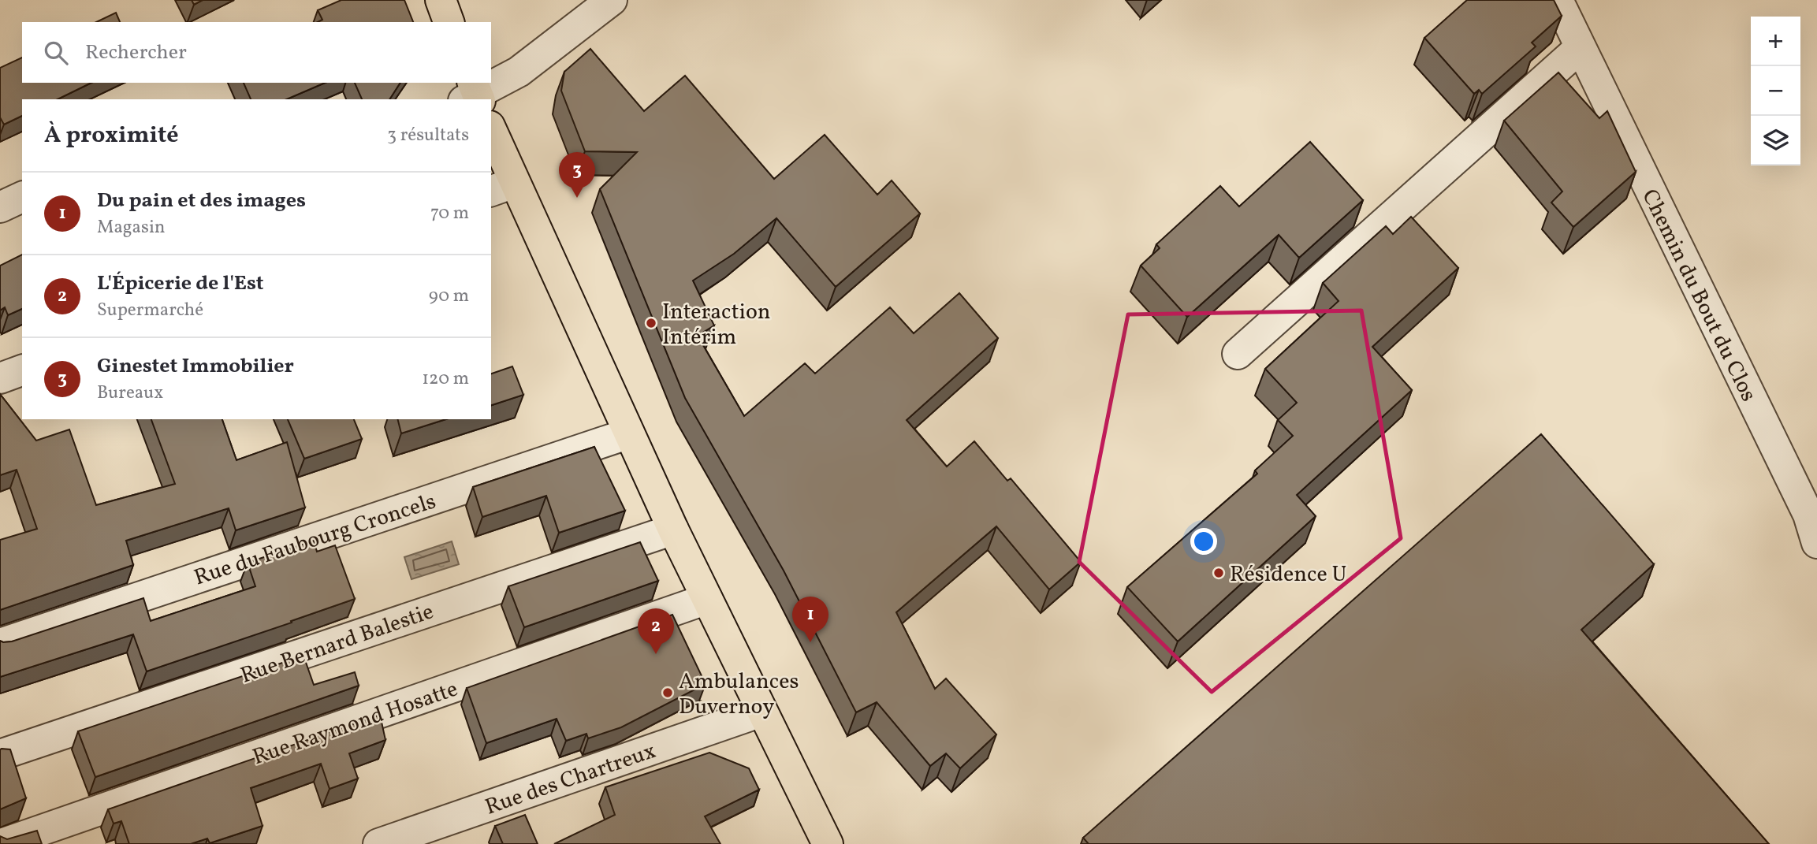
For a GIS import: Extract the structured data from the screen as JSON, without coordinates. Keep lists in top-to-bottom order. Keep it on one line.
{"streets":{"street":["Chemin du Bout du Clos","Rue du Faubourg Croncels","Rue Bernard Balestie","Rue Raymond Hosatte","Rue des Chartreux"]},"places":["Interaction Intérim","Résidence U","Ambulances Duvernoy"],"page":{"map_buttons":["+","−"],"search":"Rechercher","heading":["À proximité","3 résultats"],"pins":["3","1","2"],"list":[{"mark":"1","name":"Du pain et des images","note":"Magasin","value":"70 m"},{"mark":"2","name":"L'Épicerie de l'Est","note":"Supermarché","value":"90 m"},{"mark":"3","name":"Ginestet Immobilier","note":"Bureaux","value":"120 m"}]}}
